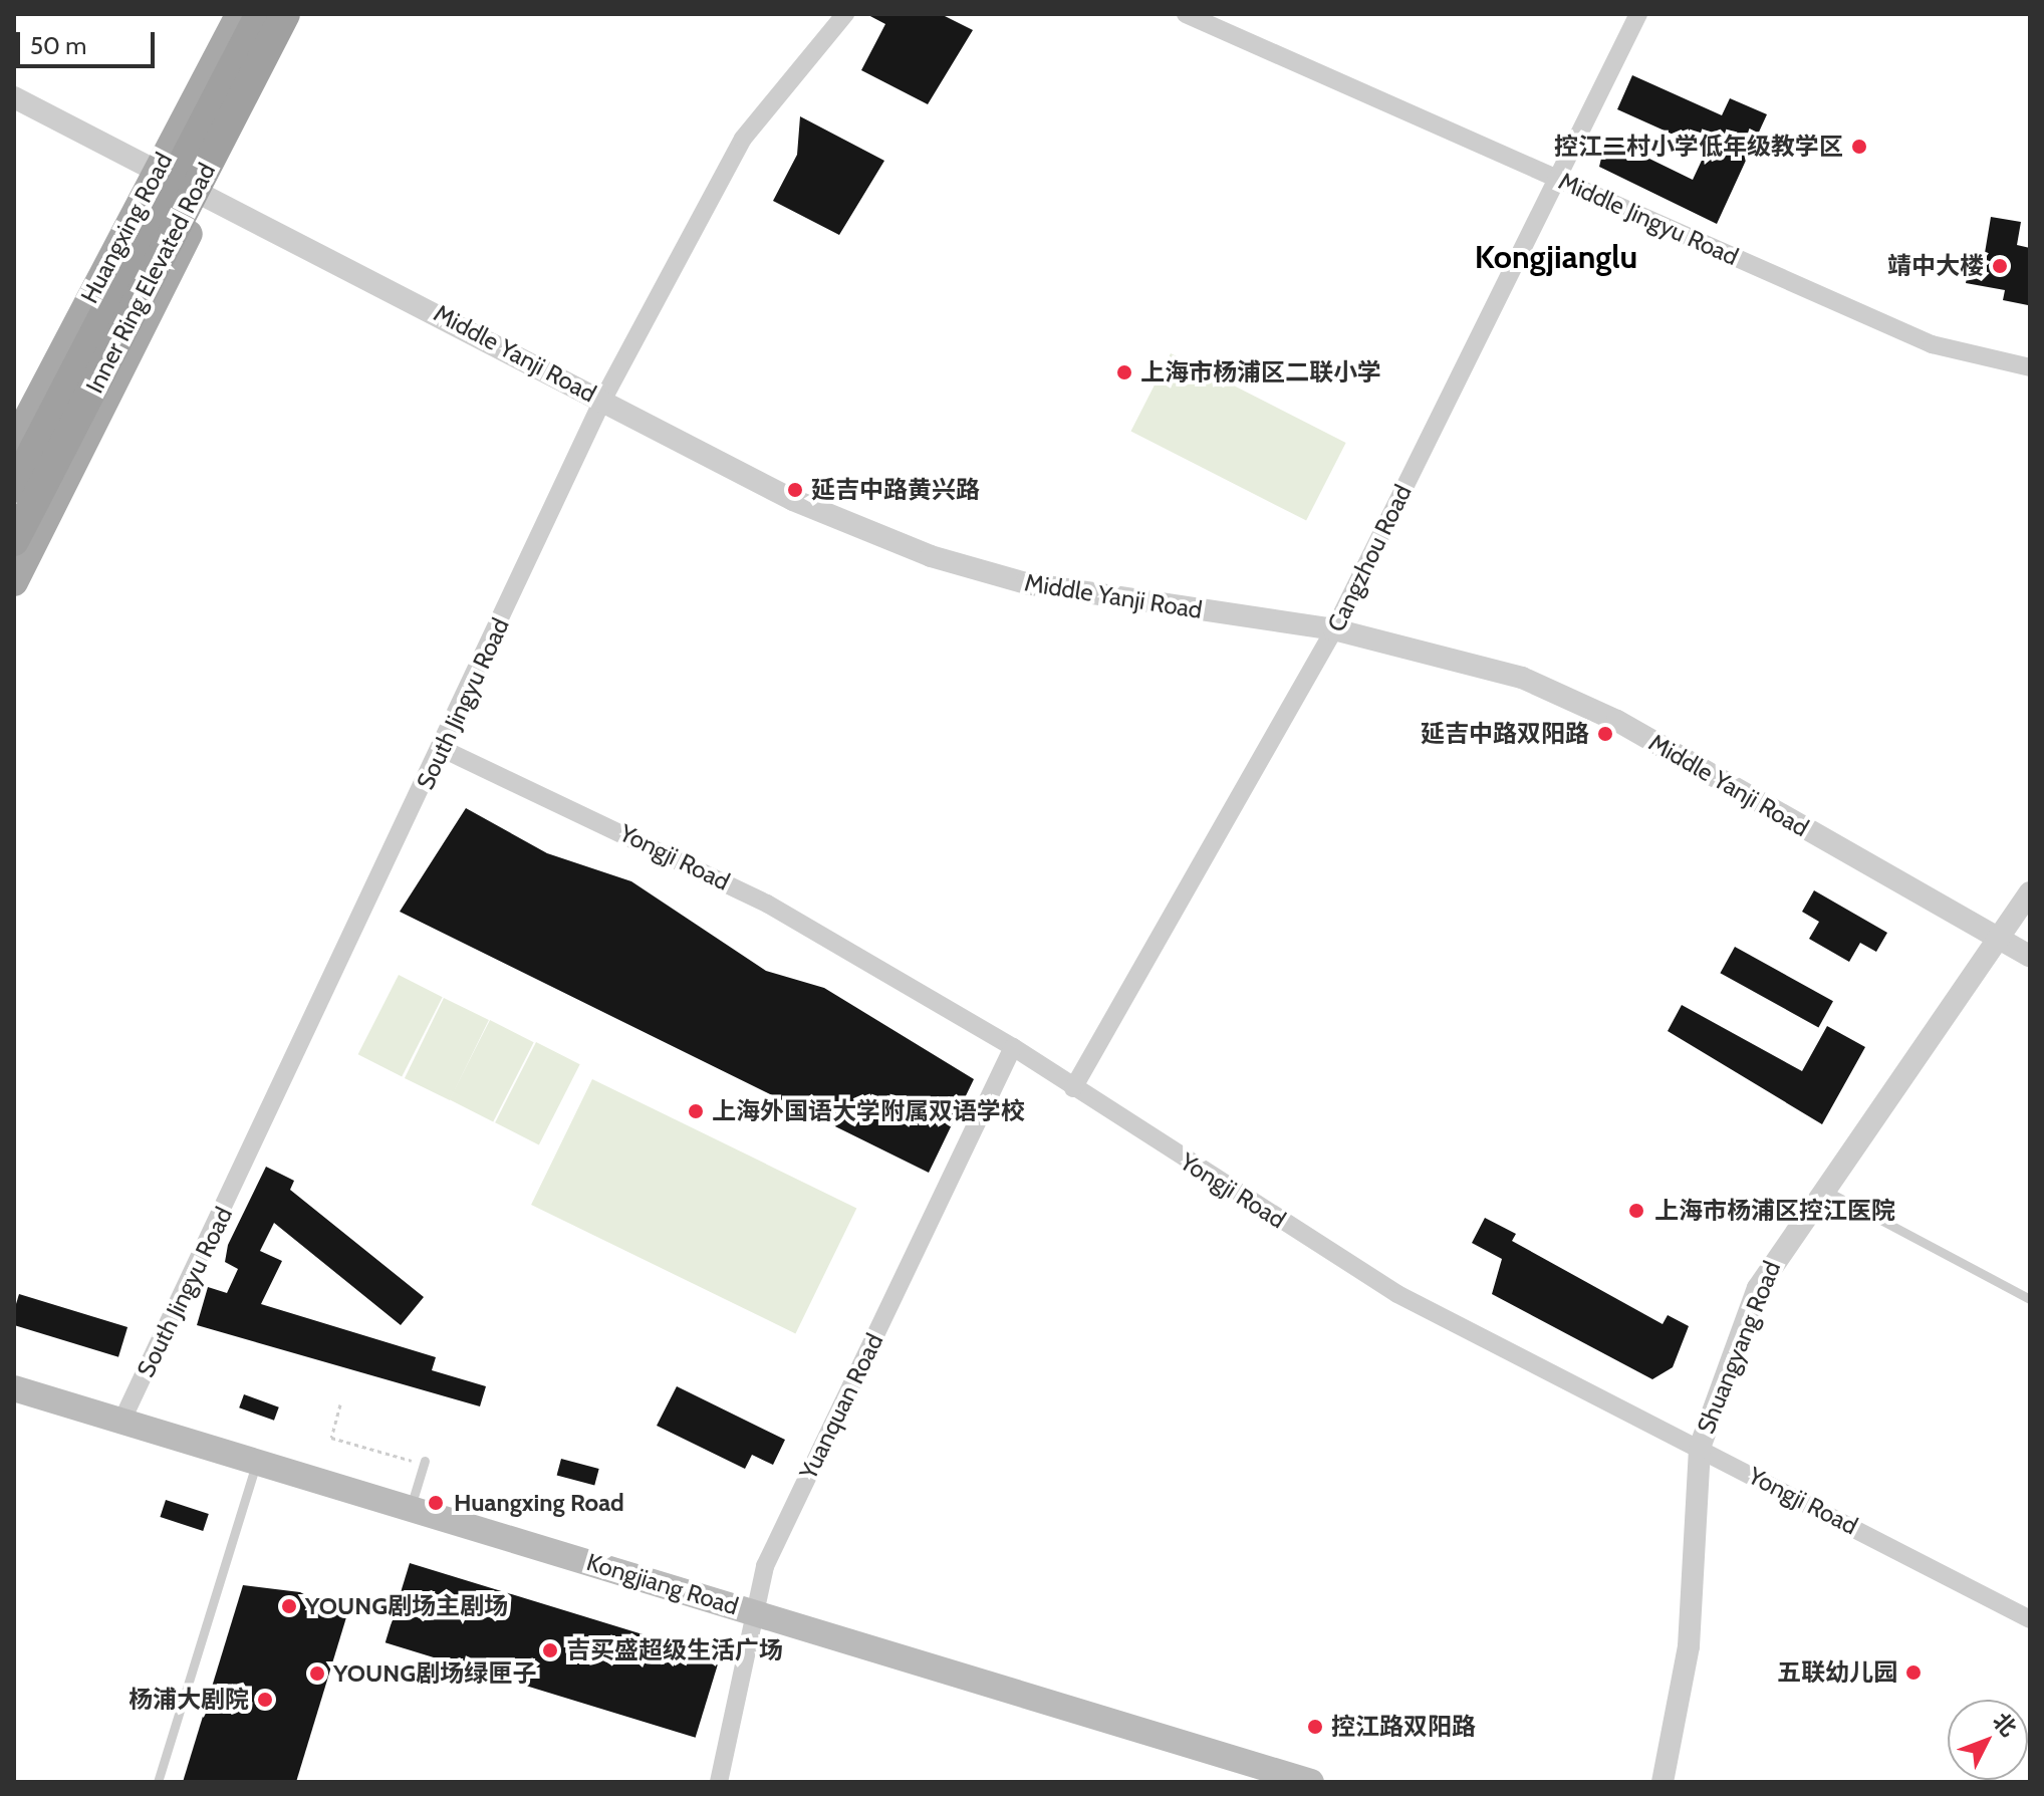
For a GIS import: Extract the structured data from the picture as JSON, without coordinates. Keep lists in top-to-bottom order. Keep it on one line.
{"streets":{"highway":["Inner Ring Elevated Road"],"main road":["Huangxing Road","Kongjiang Road"],"street":["Middle Jingyu Road","Middle Yanji Road","Cangzhou Road","South Jingyu Road","Yongji Road","Shuangyang Road","Yuanquan Road"]},"crossings":[["Middle Jingyu Road","Cangzhou Road"],["Huangxing Road","Middle Yanji Road"],["Middle Yanji Road","Cangzhou Road"],["Middle Yanji Road","South Jingyu Road"],["Middle Yanji Road","Shuangyang Road"],["Cangzhou Road","Yongji Road"],["South Jingyu Road","Yongji Road"],["South Jingyu Road","Kongjiang Road"],["Yongji Road","Shuangyang Road"],["Yongji Road","Yuanquan Road"],["Yuanquan Road","Kongjiang Road"]],"districts":["Kongjianglu"],"places":["控江二村小学低年级教学区","靖中大楼","上海市杨浦区二联小学","延吉中路黄兴路","延吉中路双阳路","上海外国语大学附属双语学校","上海市杨浦区控江医院","Huangxing Road","YOUNG剧场主剧场","吉买盛超级生活广场","五联幼儿园","YOUNG剧场绿匣子","杨浦大剧院","控江路双阳路"],"scale_bar":"50 m","north":"top right"}
